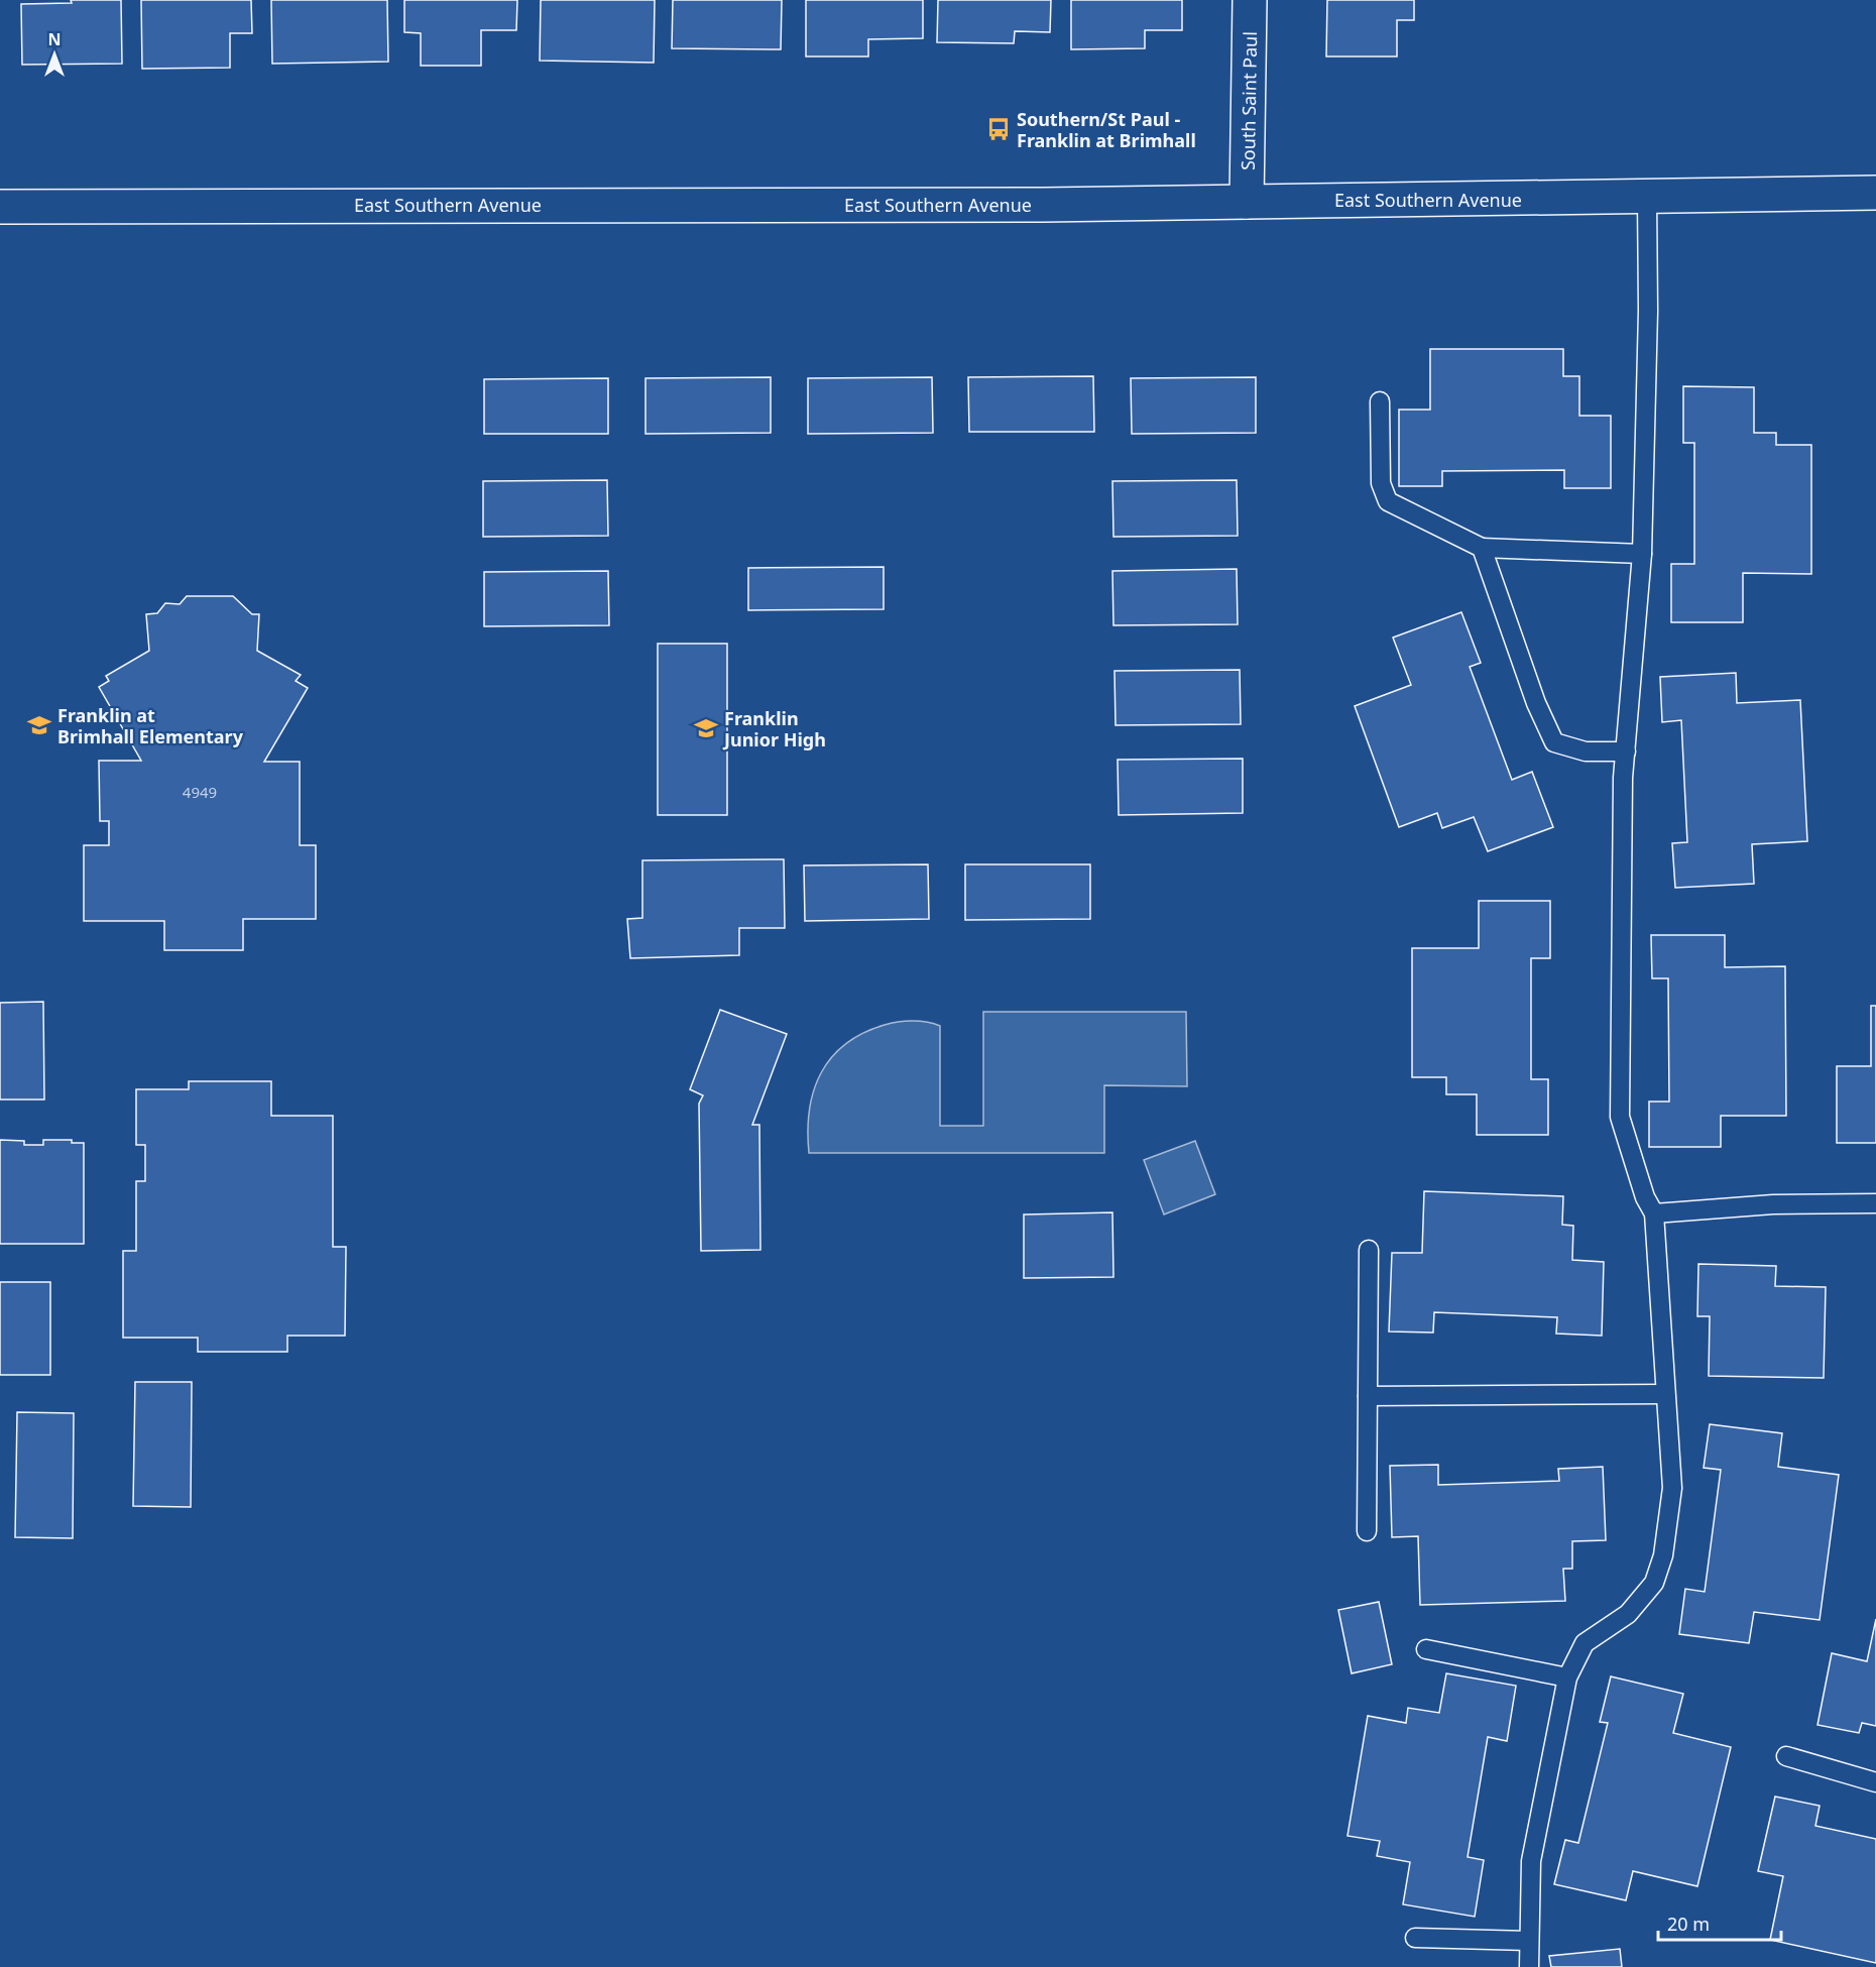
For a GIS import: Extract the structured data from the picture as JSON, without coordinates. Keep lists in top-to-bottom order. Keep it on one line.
{"streets":{"main road":["South Saint Paul","East Southern Avenue"]},"crossings":[["South Saint Paul","East Southern Avenue"]],"places":{"bus stop":["Southern/St Paul - Franklin at Brimhall"],"school or university":["Franklin at Brimhall Elementary","Franklin Junior High"]},"house_numbers":["4949"],"scale_bar":"20 m","north":"top"}
